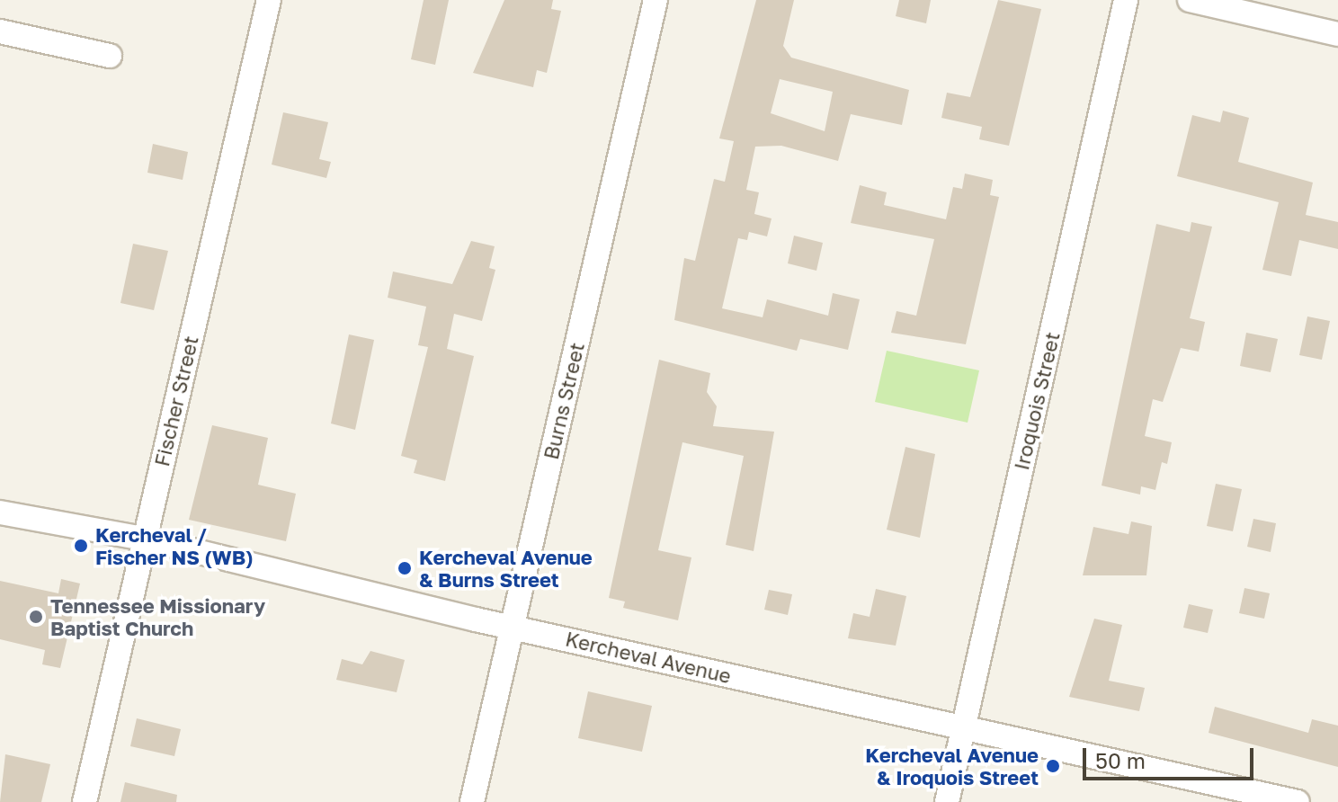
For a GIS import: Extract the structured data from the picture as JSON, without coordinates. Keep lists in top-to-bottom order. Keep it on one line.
{"streets":{"street":["Fischer Street","Burns Street","Iroquois Street","Kercheval Avenue"]},"crossings":[["Fischer Street","Kercheval Avenue"],["Burns Street","Kercheval Avenue"],["Iroquois Street","Kercheval Avenue"]],"places":["Kercheval / Fischer NS (WB)","Kercheval Avenue & Burns Street","Tennessee Missionary Baptist Church","Kercheval Avenue & Iroquois Street"],"scale_bar":"50 m"}
